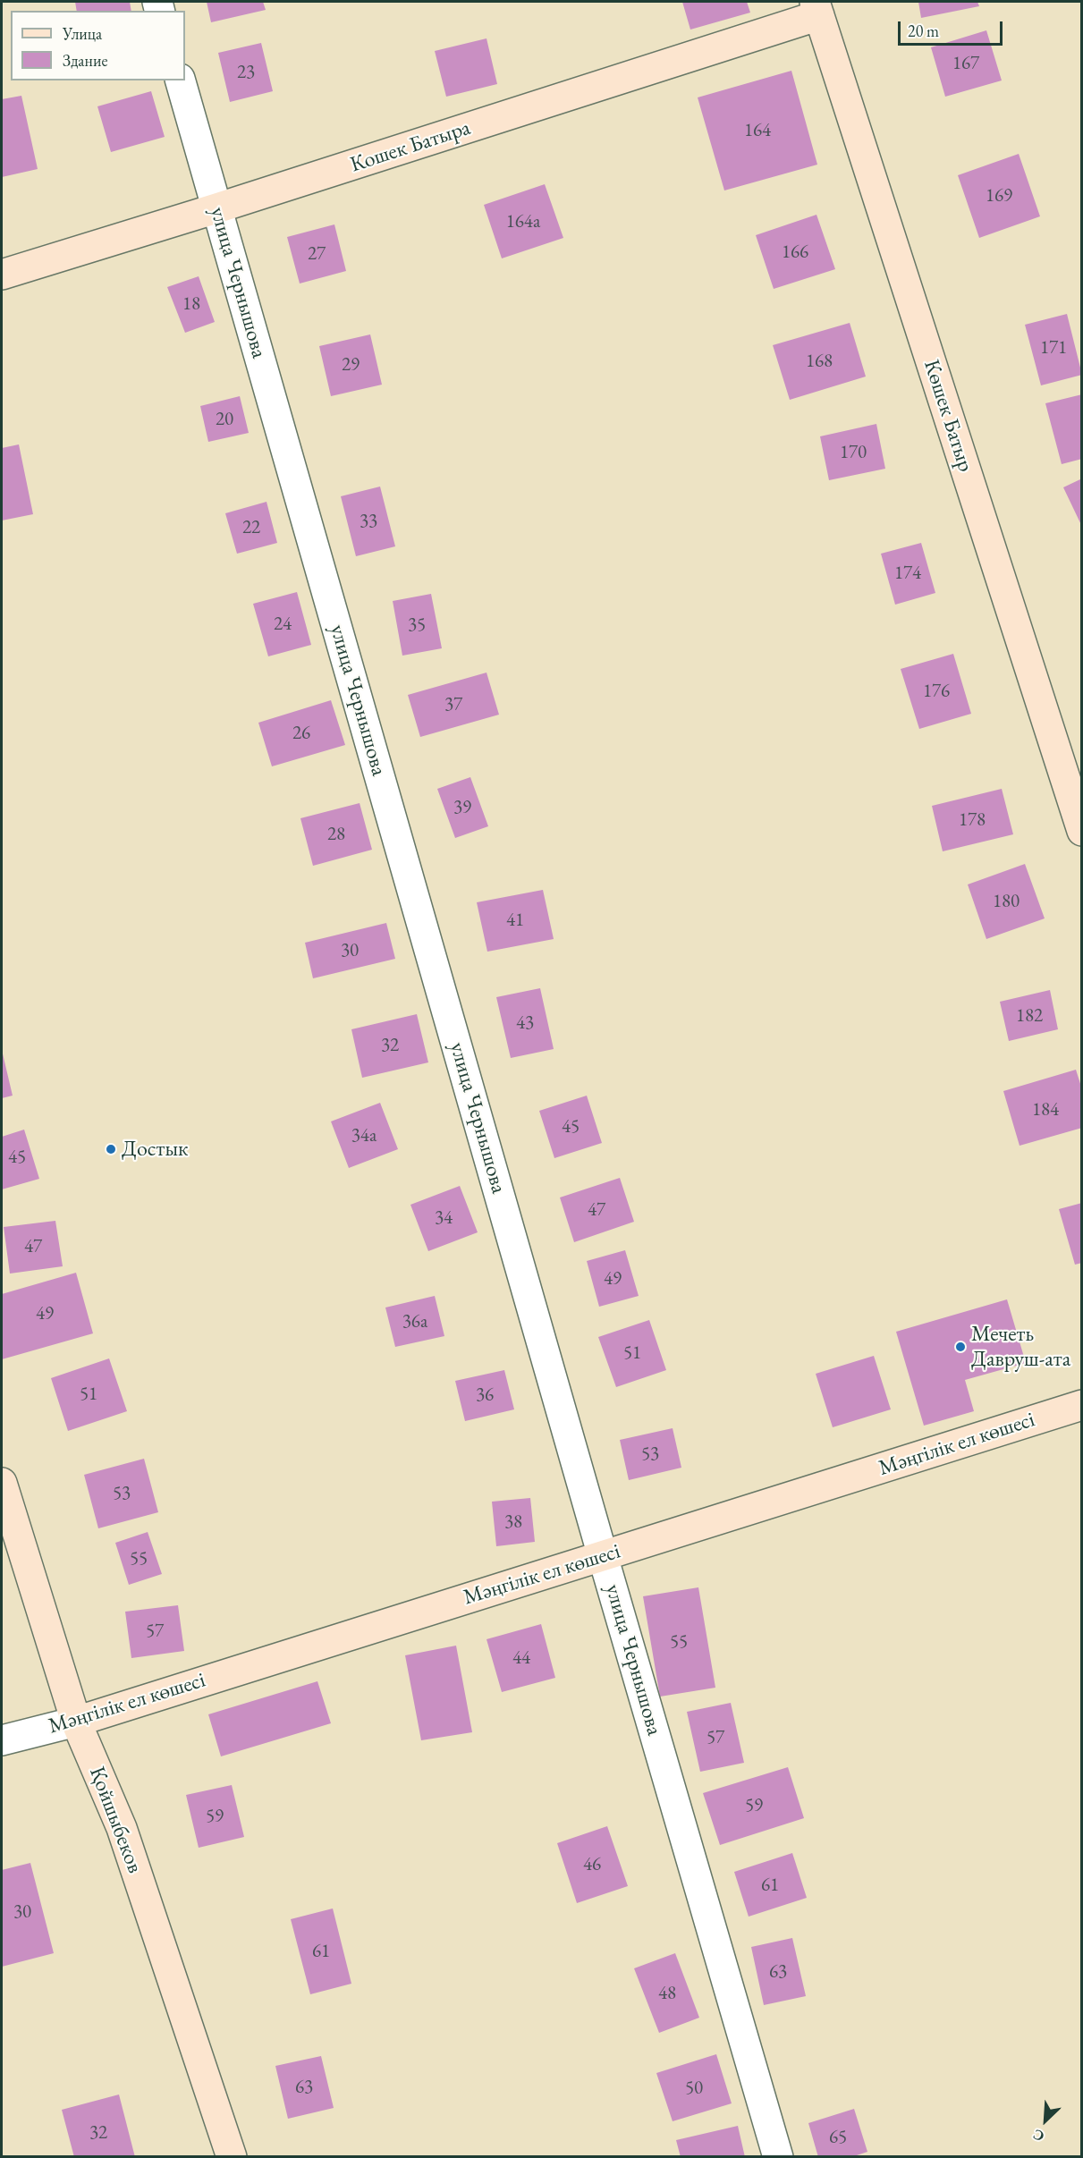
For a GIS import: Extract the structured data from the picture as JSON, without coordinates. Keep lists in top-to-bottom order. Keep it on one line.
{"streets":{"street":["Кошек Батыра","улица Чернышова","Көшек Батыр","Мәңгілік ел көшесі","Қойшыбеков"]},"crossings":[["Кошек Батыра","улица Чернышова"],["Кошек Батыра","Көшек Батыр"],["улица Чернышова","Мәңгілік ел көшесі"],["Мәңгілік ел көшесі","Қойшыбеков"]],"places":["Достык","Мечеть Давруш-ата"],"house_numbers":["167","23","164","169","164а","166","27","18","171","168","29","20","170","33","22","174","24","35","176","37","26","39","178","28","180","41","30","182","43","32","184","45","34а","45","47","34","47","49","49","36а","51","51","36","53","53","38","55","57","55","44","57","59","59","46","61","30","61","63","48","63","50","32","65"],"legend":["Улица","Здание"],"scale_bar":"20 m","north":"bottom left"}
